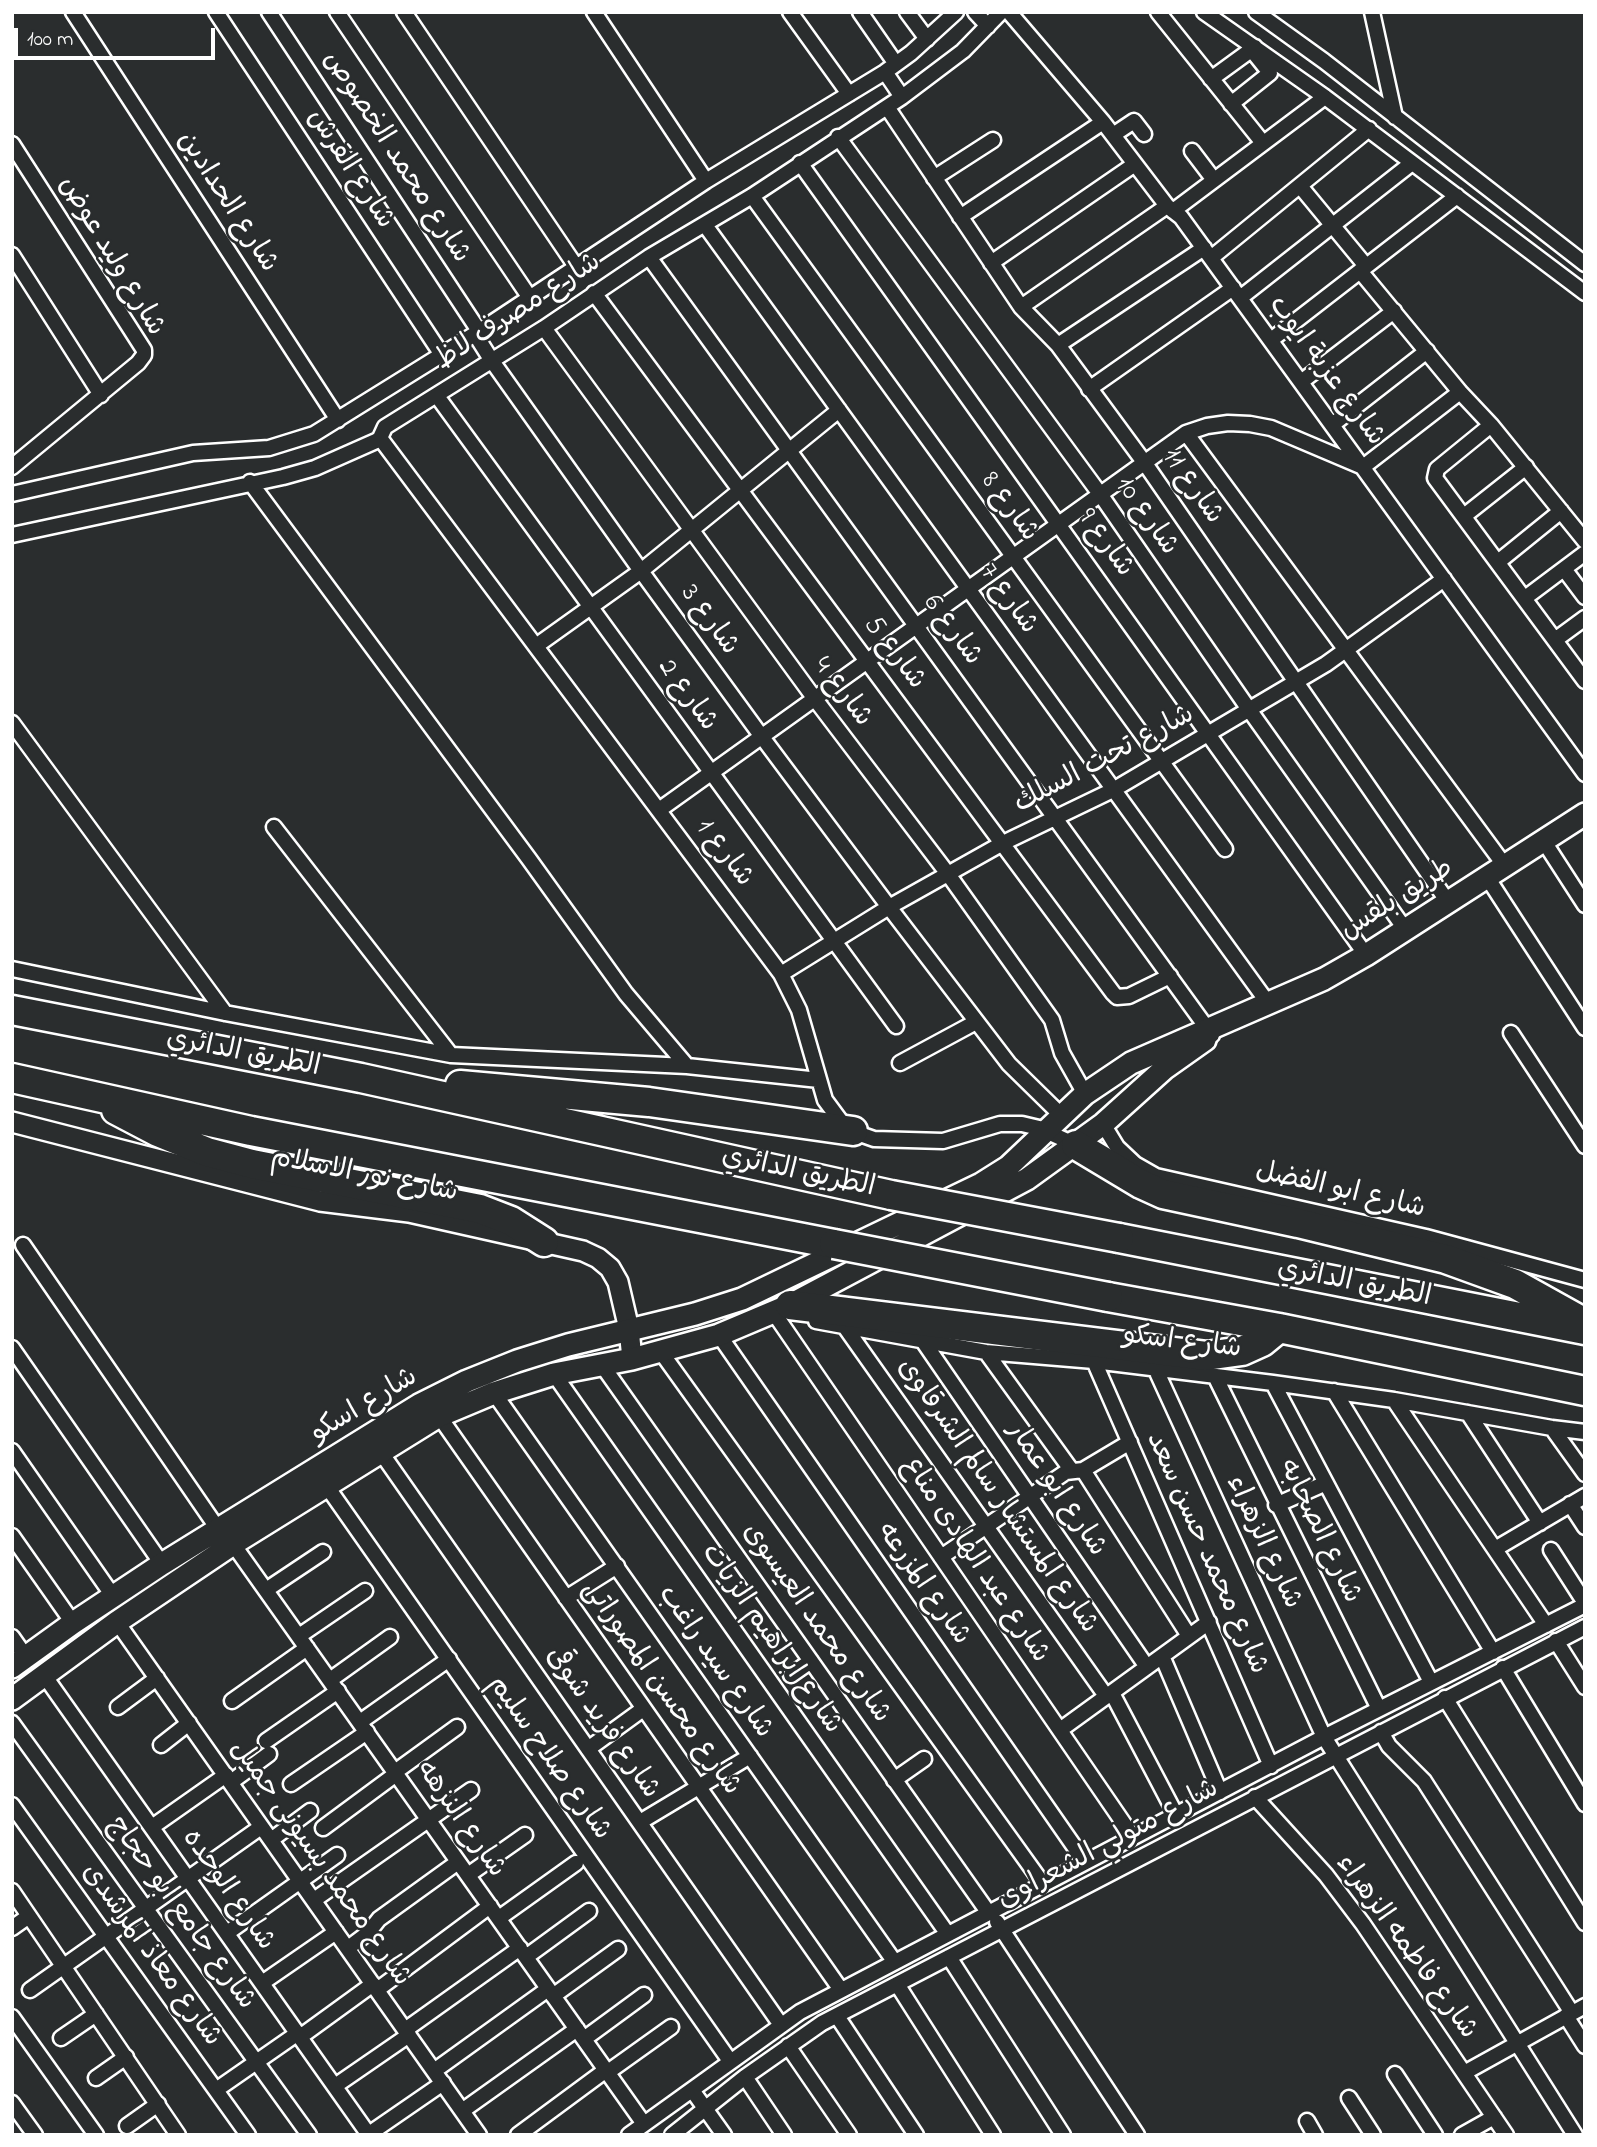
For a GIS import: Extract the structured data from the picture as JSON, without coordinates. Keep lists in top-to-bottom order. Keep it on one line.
{"streets":{"highway":["الطريق الدائري"],"main road":["طريق بلقس","شارع اسكو"],"street":["شارع محمد الخصوص","شارع القرش","شارع الحدادين","شارع وليد عوض","شارع مصرف لاظ","شارع عزبة ايوب","شارع 11","شارع 8","شارع 10","شارع 9","شارع 7","شارع 3","شارع 6","شارع 5","شارع 4","شارع 2","شارع تحت السلك","شارع 1","شارع نور الاسلام","شارع ابو الفضل","شارع ابو عمار","شارع المستشار سالم الشرقاوى","شارع الصحابه","شارع الزهراء","شارع محمد حسن سعد","شارع عبد الهادى مناع","شارع المزرعه","شارع محمد العيسوى","شارع ابراهيم الزيات","شارع سيد راغب","شارع محسن المصوراتى","شارع فريد شوقى","شارع صلاح سليم","شارع النزهه","شارع متولي الشعراوى","شارع محمد بسيونى جميل","شارع الوحده","شارع جامع ابو حجاج","شارع فاطمه الزهراء","شارع معاذ المرشدى"]},"crossings":[["شارع محمد الخصوص","شارع مصرف لاظ"],["شارع محمد الخصوص","شارع 3"],["شارع القرش","شارع مصرف لاظ"],["شارع الحدادين","شارع مصرف لاظ"],["شارع مصرف لاظ","شارع 11"],["شارع مصرف لاظ","شارع 8"],["شارع مصرف لاظ","شارع 10"],["شارع مصرف لاظ","شارع 9"],["شارع مصرف لاظ","شارع 7"],["شارع مصرف لاظ","شارع 3"],["شارع مصرف لاظ","شارع 6"],["شارع مصرف لاظ","شارع 5"],["شارع مصرف لاظ","شارع 4"],["شارع مصرف لاظ","شارع 2"],["شارع مصرف لاظ","شارع 1"],["شارع عزبة ايوب","شارع تحت السلك"],["شارع 11","شارع تحت السلك"],["شارع 11","طريق بلقس"],["شارع 8","شارع تحت السلك"],["شارع 10","شارع تحت السلك"],["شارع 10","طريق بلقس"],["شارع 9","شارع تحت السلك"],["شارع 9","طريق بلقس"],["شارع 7","شارع تحت السلك"],["شارع 7","طريق بلقس"],["شارع 3","شارع تحت السلك"],["شارع 6","شارع 5"],["شارع 6","شارع تحت السلك"],["شارع 6","طريق بلقس"],["شارع 5","شارع تحت السلك"],["شارع 4","شارع تحت السلك"],["شارع 2","شارع تحت السلك"],["شارع تحت السلك","شارع 1"],["شارع نور الاسلام","شارع اسكو"],["شارع اسكو","شارع ابو عمار"],["شارع اسكو","شارع المستشار سالم الشرقاوى"],["شارع اسكو","شارع الصحابه"],["شارع اسكو","شارع الزهراء"],["شارع اسكو","شارع محمد حسن سعد"],["شارع اسكو","شارع عبد الهادى مناع"],["شارع اسكو","شارع المزرعه"],["شارع اسكو","شارع محمد العيسوى"],["شارع اسكو","شارع ابراهيم الزيات"],["شارع اسكو","شارع سيد راغب"],["شارع اسكو","شارع محسن المصوراتى"],["شارع اسكو","شارع فريد شوقى"],["شارع اسكو","شارع صلاح سليم"],["شارع اسكو","شارع النزهه"],["شارع اسكو","شارع متولي الشعراوى"],["شارع اسكو","شارع محمد بسيونى جميل"],["شارع اسكو","شارع الوحده"],["شارع المستشار سالم الشرقاوى","شارع متولي الشعراوى"],["شارع الصحابه","شارع متولي الشعراوى"],["شارع الزهراء","شارع متولي الشعراوى"],["شارع محمد حسن سعد","شارع متولي الشعراوى"],["شارع عبد الهادى مناع","شارع متولي الشعراوى"],["شارع المزرعه","شارع متولي الشعراوى"],["شارع محمد العيسوى","شارع متولي الشعراوى"],["شارع ابراهيم الزيات","شارع متولي الشعراوى"],["شارع سيد راغب","شارع متولي الشعراوى"],["شارع محسن المصوراتى","شارع متولي الشعراوى"],["شارع فريد شوقى","شارع متولي الشعراوى"],["شارع صلاح سليم","شارع متولي الشعراوى"],["شارع النزهه","شارع متولي الشعراوى"],["شارع متولي الشعراوى","شارع فاطمه الزهراء"]],"scale_bar":"100 m"}
